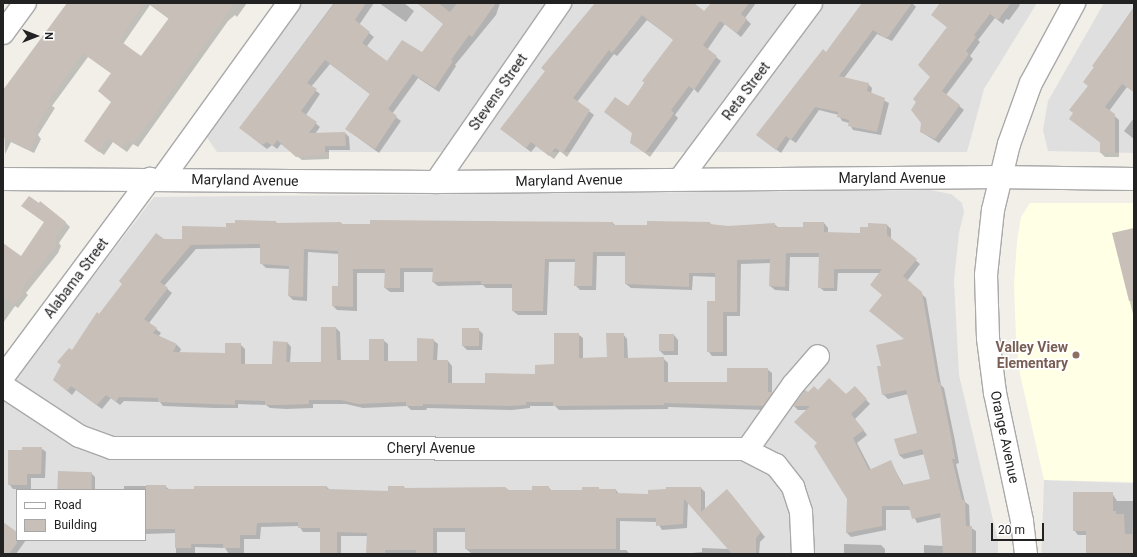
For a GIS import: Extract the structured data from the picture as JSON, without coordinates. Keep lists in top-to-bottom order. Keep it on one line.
{"streets":{"street":["Reta Street","Stevens Street","Maryland Avenue","Alabama Street","Orange Avenue","Cheryl Avenue"]},"crossings":[["Reta Street","Maryland Avenue"],["Stevens Street","Maryland Avenue"],["Maryland Avenue","Alabama Street"],["Maryland Avenue","Orange Avenue"]],"places":["Valley View Elementary"],"legend":["Road","Building"],"scale_bar":"20 m","north":"right"}
